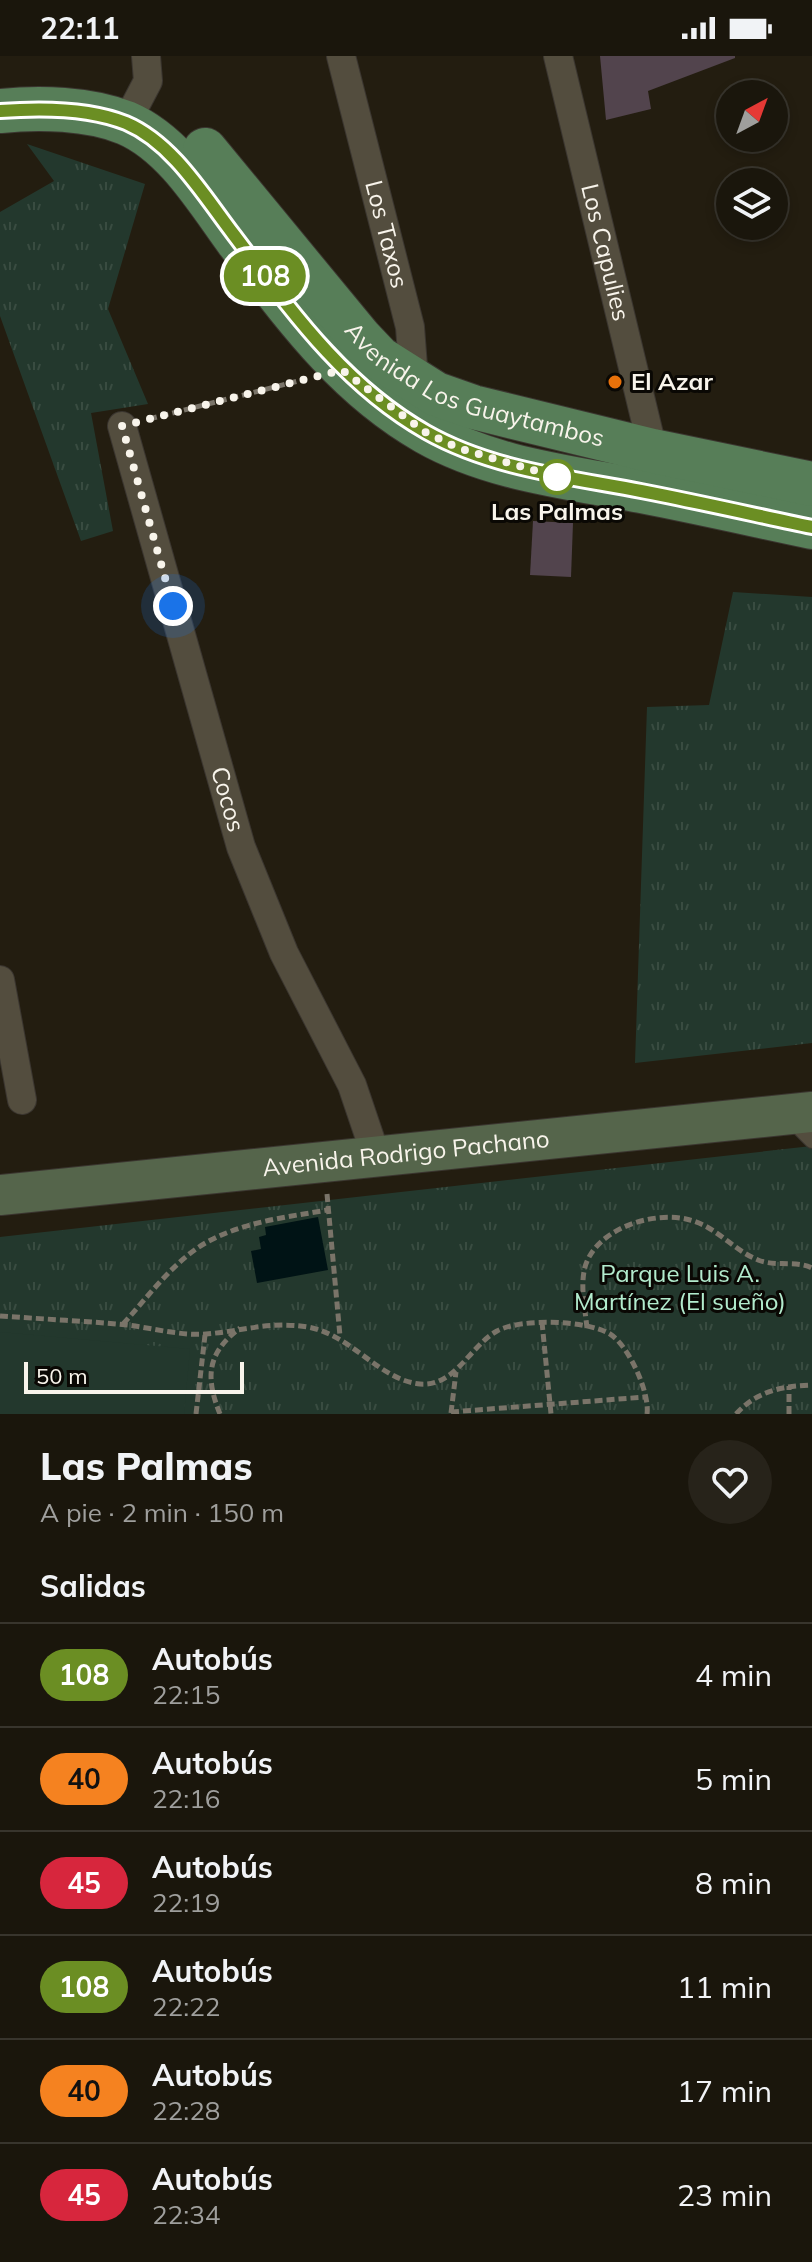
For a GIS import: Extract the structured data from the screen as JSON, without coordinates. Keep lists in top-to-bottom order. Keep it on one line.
{"streets":{"main road":["Avenida Los Guaytambos","Avenida Rodrigo Pachano"],"street":["Los Taxos","Los Capulies","Cocos"]},"crossings":[["Los Taxos","Avenida Los Guaytambos"],["Los Capulies","Avenida Los Guaytambos"],["Cocos","Avenida Rodrigo Pachano"]],"parks":["Parque Luis A. Martínez (El sueño)"],"places":["El Azar","Las Palmas"],"lines":["bus line 108"],"scale_bar":"50 m","north":"top right","page":{"status":"22:11","on_map":"108","scale":"50 m","heading":[["Las Palmas","A pie · 2 min · 150 m"],"Salidas"],"list":[{"mark":"108","name":"Autobús","note":"22:15","value":"4 min"},{"mark":"40","name":"Autobús","note":"22:16","value":"5 min"},{"mark":"45","name":"Autobús","note":"22:19","value":"8 min"},{"mark":"108","name":"Autobús","note":"22:22","value":"11 min"},{"mark":"40","name":"Autobús","note":"22:28","value":"17 min"},{"mark":"45","name":"Autobús","note":"22:34","value":"23 min"}]}}
